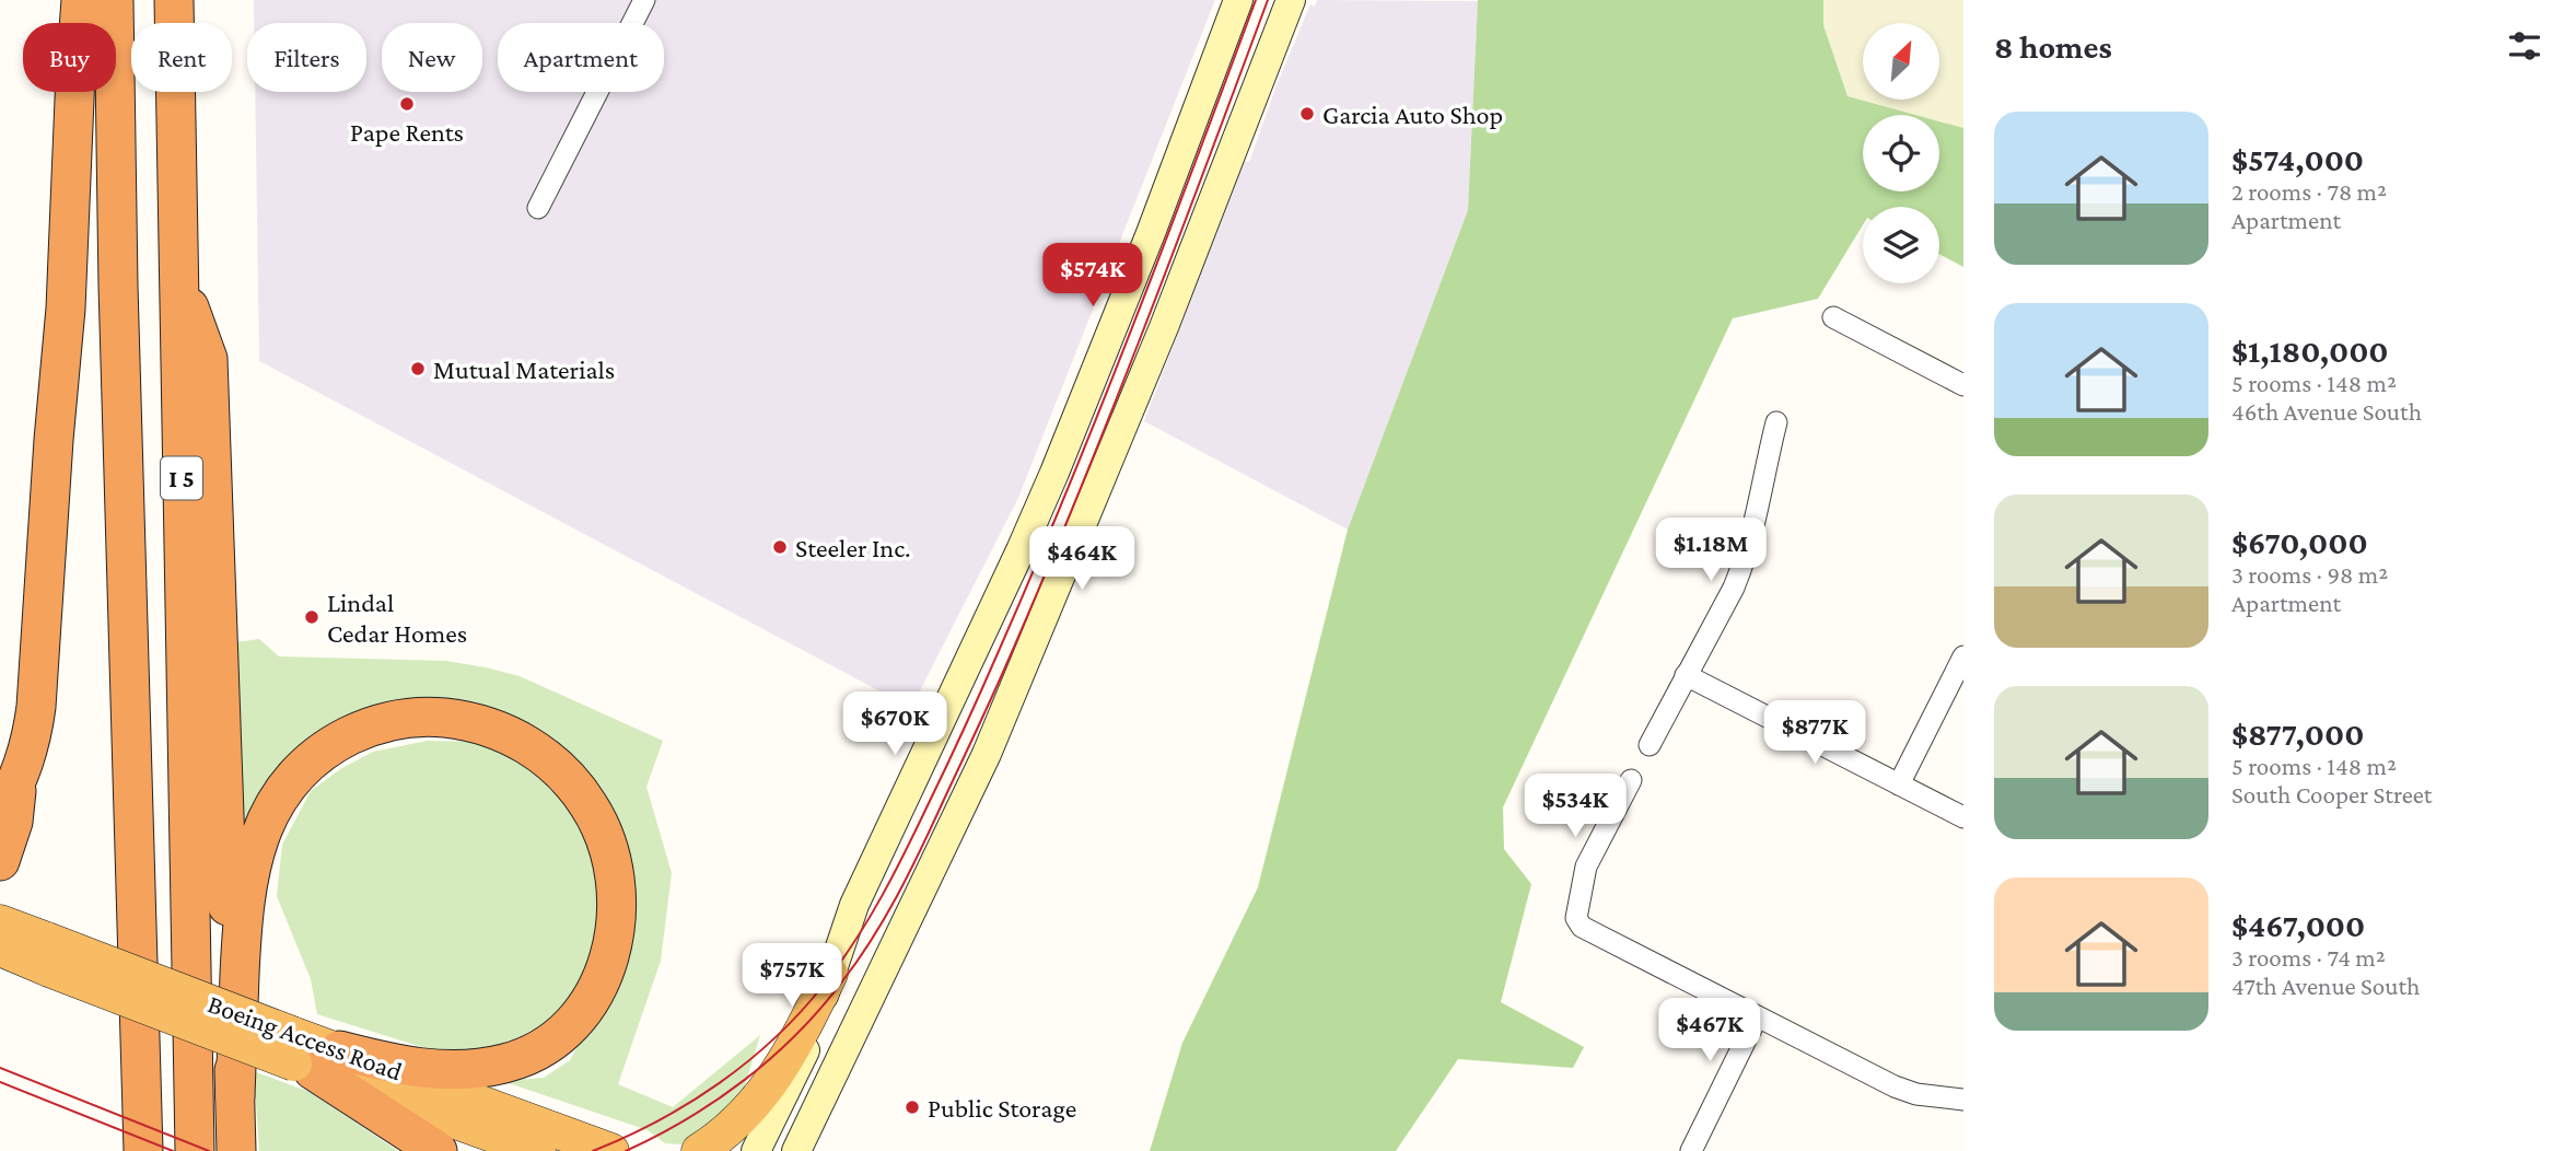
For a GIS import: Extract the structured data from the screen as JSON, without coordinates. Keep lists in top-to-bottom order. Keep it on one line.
{"streets":{"highway":["I 5","Boeing Access Road"]},"places":["Pape Rents","Garcia Auto Shop","Mutual Materials","Steeler Inc.","Lindal Cedar Homes","Public Storage"],"north":"top right","page":{"heading":"8 homes","chip":["Buy","Rent","Filters","New","Apartment"],"list":[{"name":"$574,000","note":"2 rooms · 78 m² · Apartment"},{"name":"$1,180,000","note":"5 rooms · 148 m² · 46th Avenue South"},{"name":"$670,000","note":"3 rooms · 98 m² · Apartment"},{"name":"$877,000","note":"5 rooms · 148 m² · South Cooper Street"},{"name":"$467,000","note":"3 rooms · 74 m² · 47th Avenue South"}],"price":["$574K","$1.18M","$464K","$670K","$877K","$534K","$757K","$467K"]}}
